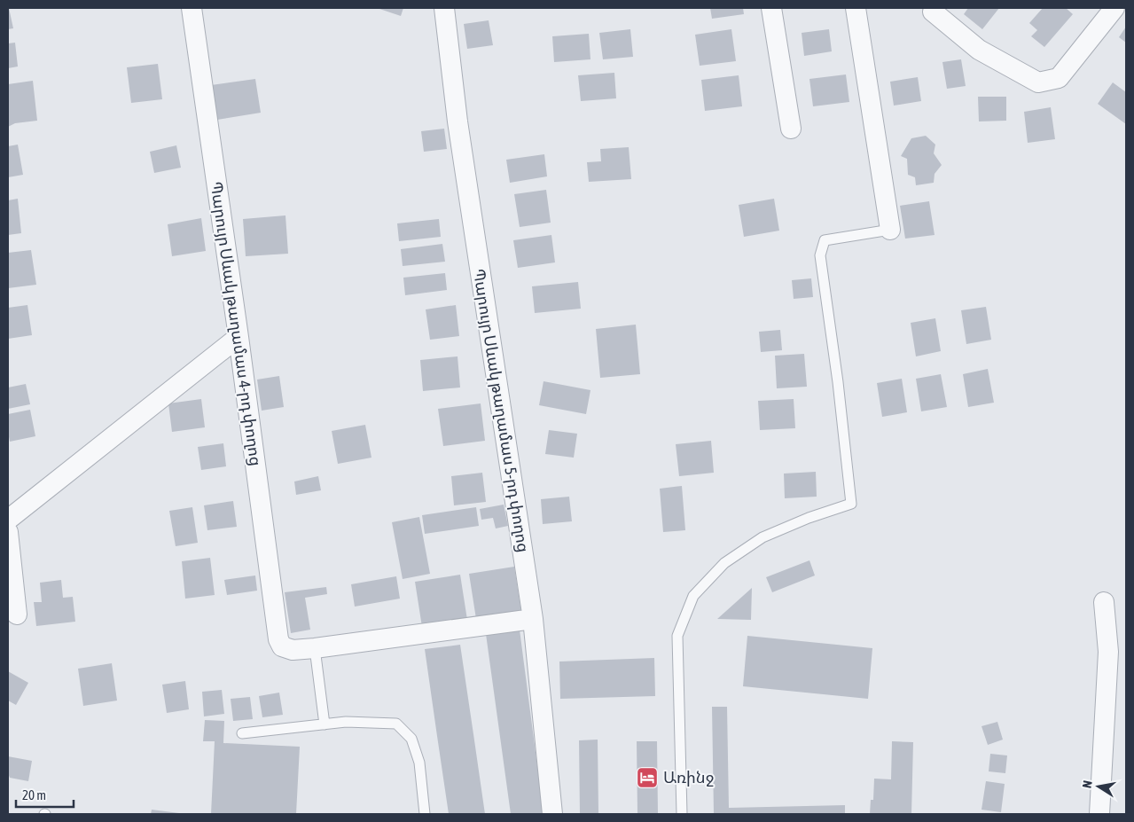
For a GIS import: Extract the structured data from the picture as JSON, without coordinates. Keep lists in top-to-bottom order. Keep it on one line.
{"streets":{"street":["Պարույր Սևակ թաղամաս 4-րդ փողոց","Պարույր Սևակ թաղամաս 5-րդ փողոց"]},"places":{"hotel":["Առինջ"]},"scale_bar":"20 m","north":"left"}
